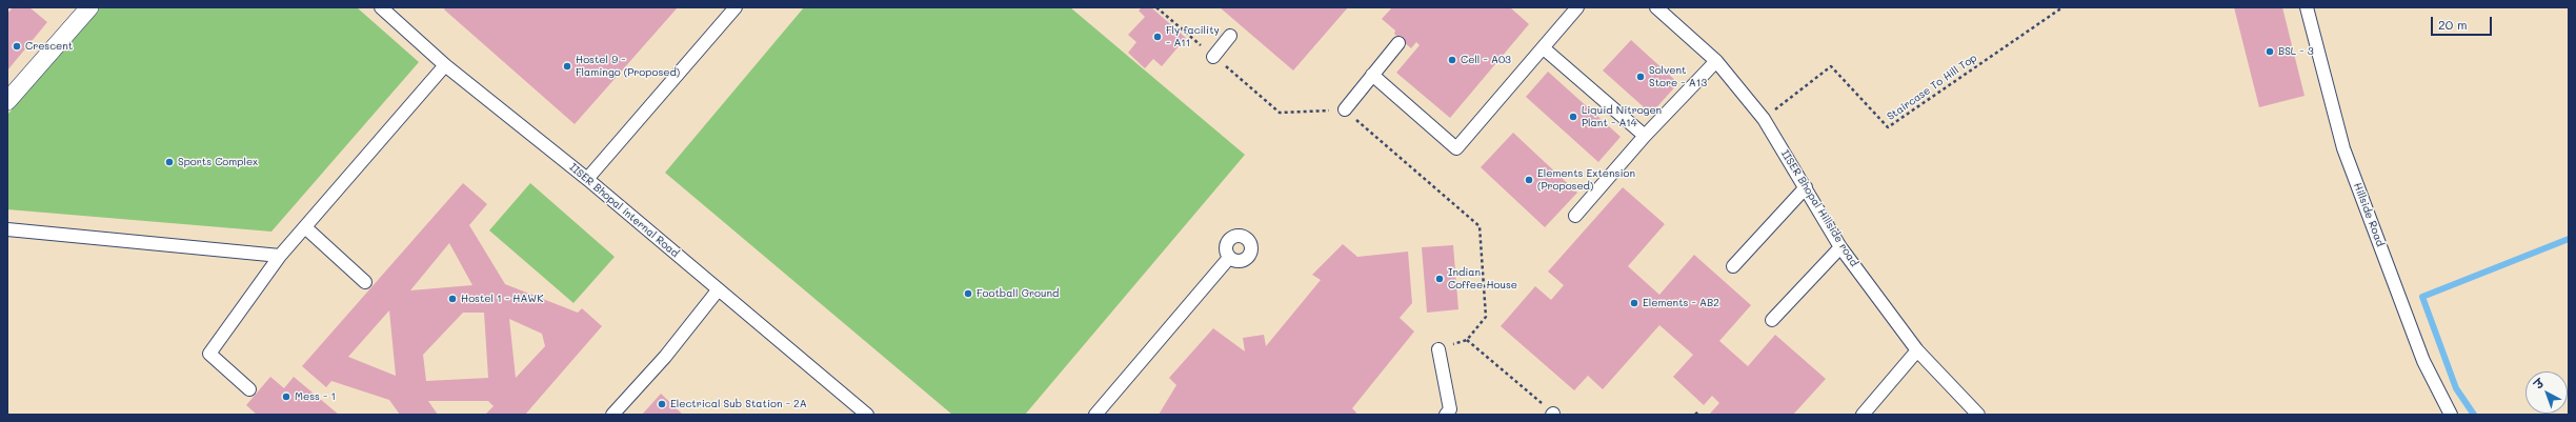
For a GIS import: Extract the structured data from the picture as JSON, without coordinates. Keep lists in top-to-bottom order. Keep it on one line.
{"streets":{"lane":["IISER Bhopal Hillside road","IISER Bhopal internal Road","Hillside Road"],"path":["Staircase To Hill Top"]},"crossings":[["Staircase To Hill Top","IISER Bhopal Hillside road"]],"places":["Fly facility - A11","Crescent","BSL - 3","Cell - A03","Hostel 9 - Flamingo (Proposed)","Solvent Store - A13","Liquid Nitrogen Plant - A14","Sports Complex","Elements Extension (Proposed)","Indian Coffee House","Football Ground","Hostel 1 - HAWK","Elements - AB2","Mess - 1","Electrical Sub Station - 2A"],"scale_bar":"20 m","north":"top left"}
